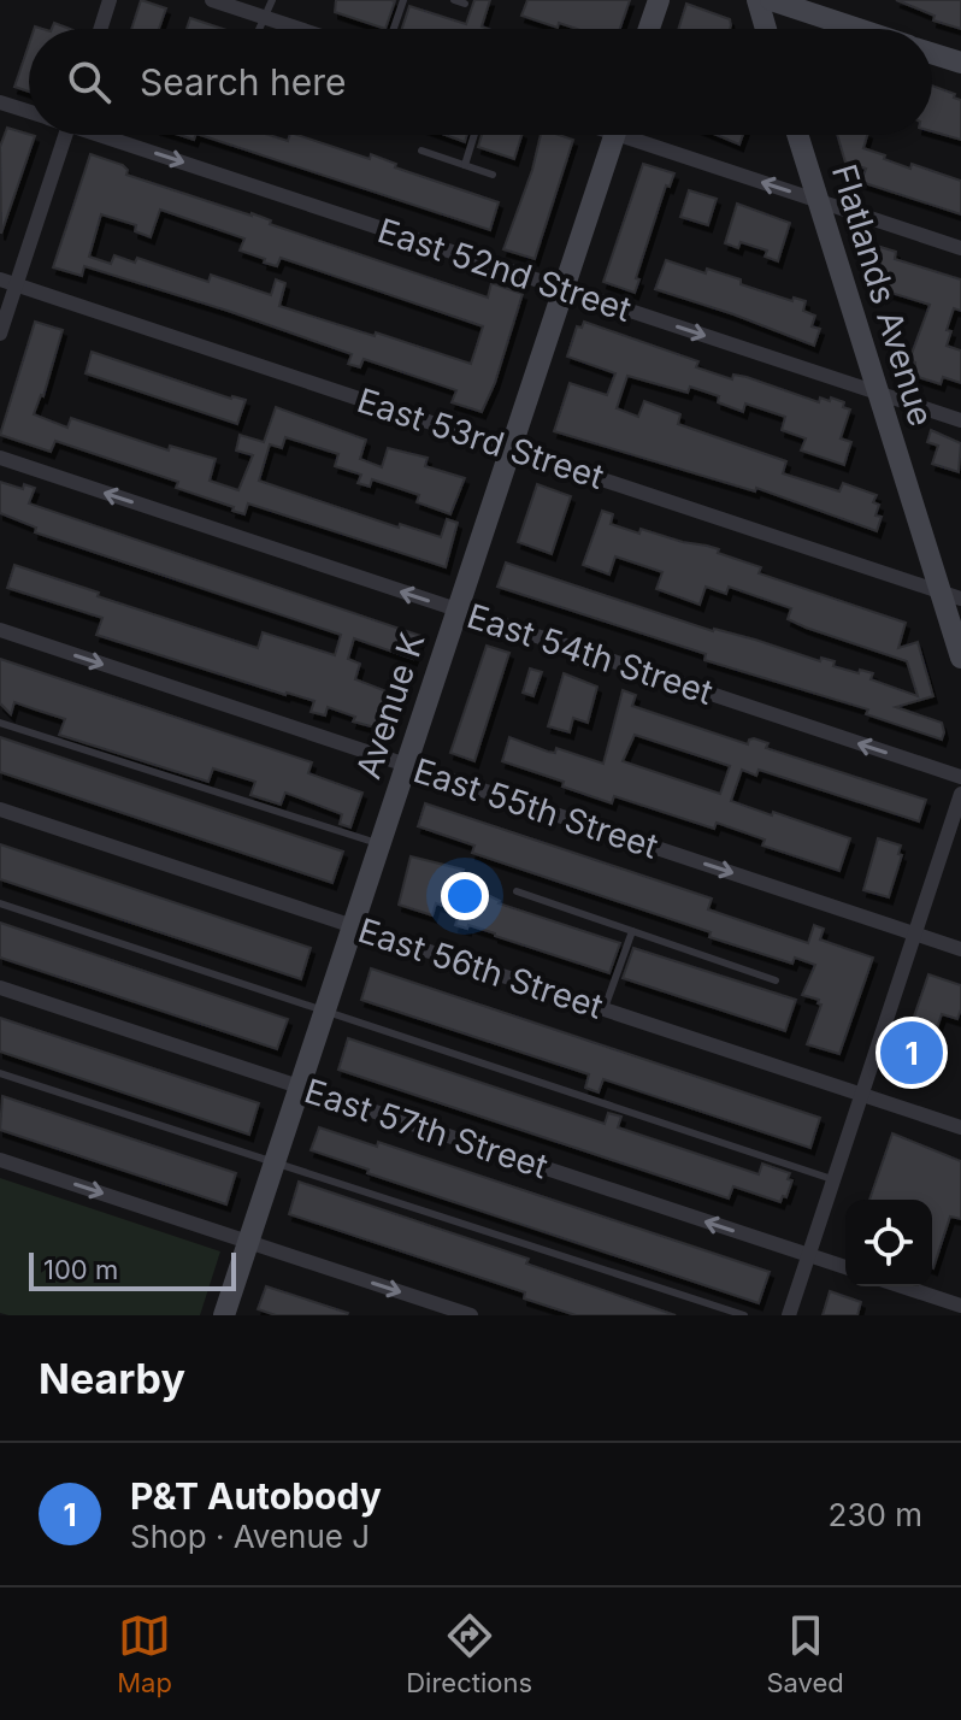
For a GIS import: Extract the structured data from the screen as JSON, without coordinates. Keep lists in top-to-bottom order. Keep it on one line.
{"streets":{"street":["East 52nd Street","Flatlands Avenue","East 53rd Street","East 54th Street","Avenue K","East 55th Street","East 56th Street","East 57th Street"]},"crossings":[["East 52nd Street","Flatlands Avenue"],["East 52nd Street","Avenue K"],["Flatlands Avenue","East 53rd Street"],["East 53rd Street","Avenue K"],["East 54th Street","Avenue K"],["Avenue K","East 55th Street"],["Avenue K","East 56th Street"],["Avenue K","East 57th Street"]],"one_way":["East 52nd Street","East 54th Street","East 55th Street","East 57th Street"],"scale_bar":"100 m","page":{"search":"Search here","pins":"1","scale":"100 m","heading":"Nearby","list":[{"mark":"1","name":"P&T Autobody","note":"Shop · Avenue J","value":"230 m"}],"nav":["Map","Directions","Saved"]}}
